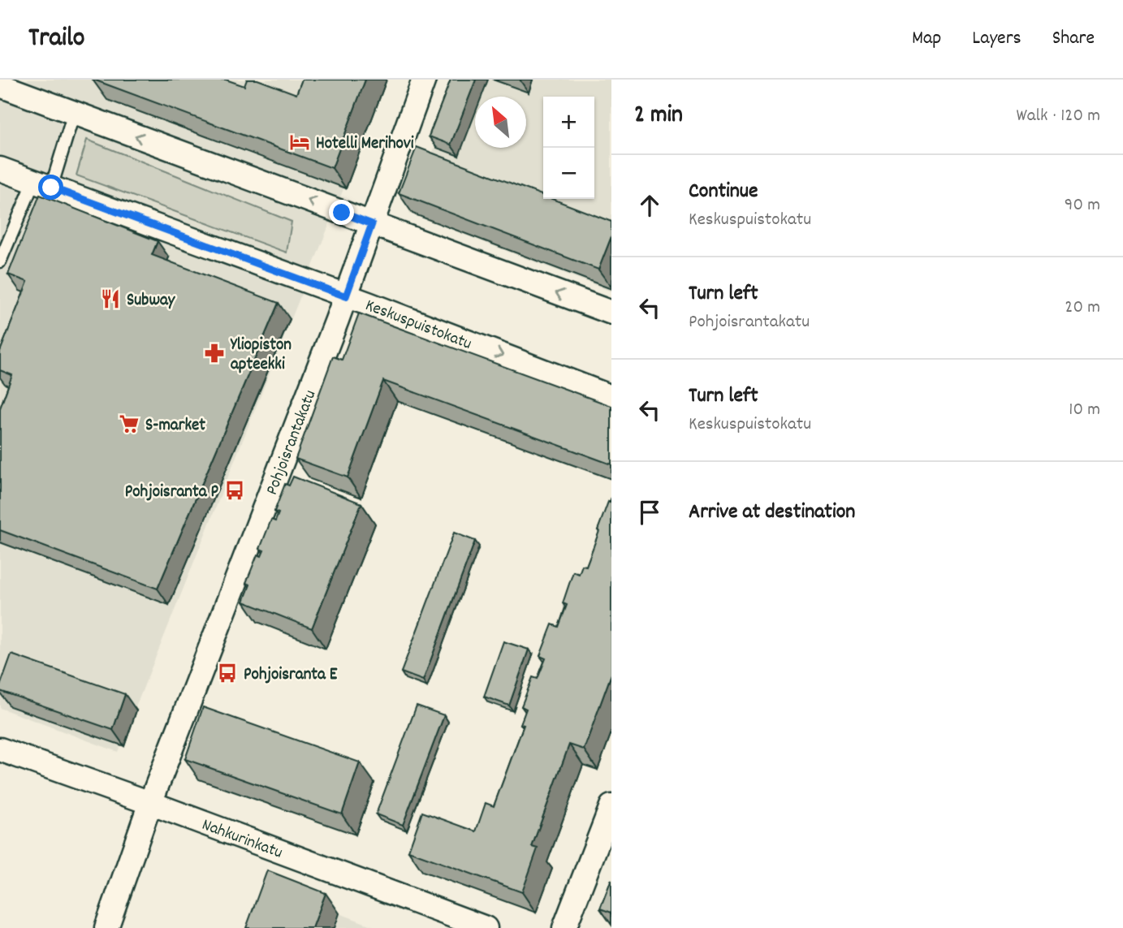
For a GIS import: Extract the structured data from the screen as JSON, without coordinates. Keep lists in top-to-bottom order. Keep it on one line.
{"streets":{"street":["Keskuspuistokatu","Pohjoisrantakatu","Nahkurinkatu"]},"crossings":[["Keskuspuistokatu","Pohjoisrantakatu"],["Pohjoisrantakatu","Nahkurinkatu"]],"places":{"hotel":["Hotelli Merihovi"],"restaurant":["Subway"],"pharmacy":["Yliopiston apteekki"],"supermarket":["S-market"],"bus stop":["Pohjoisranta P","Pohjoisranta E"]},"north":"top left","page":{"header":"Trailo","nav":["Map","Layers","Share"],"heading":["2 min","Walk · 120 m"],"map_buttons":["+","−"],"list":[["Continue","Keskuspuistokatu","90 m"],["Turn left","Pohjoisrantakatu","20 m"],["Turn left","Keskuspuistokatu","10 m"],"Arrive at destination"]}}
